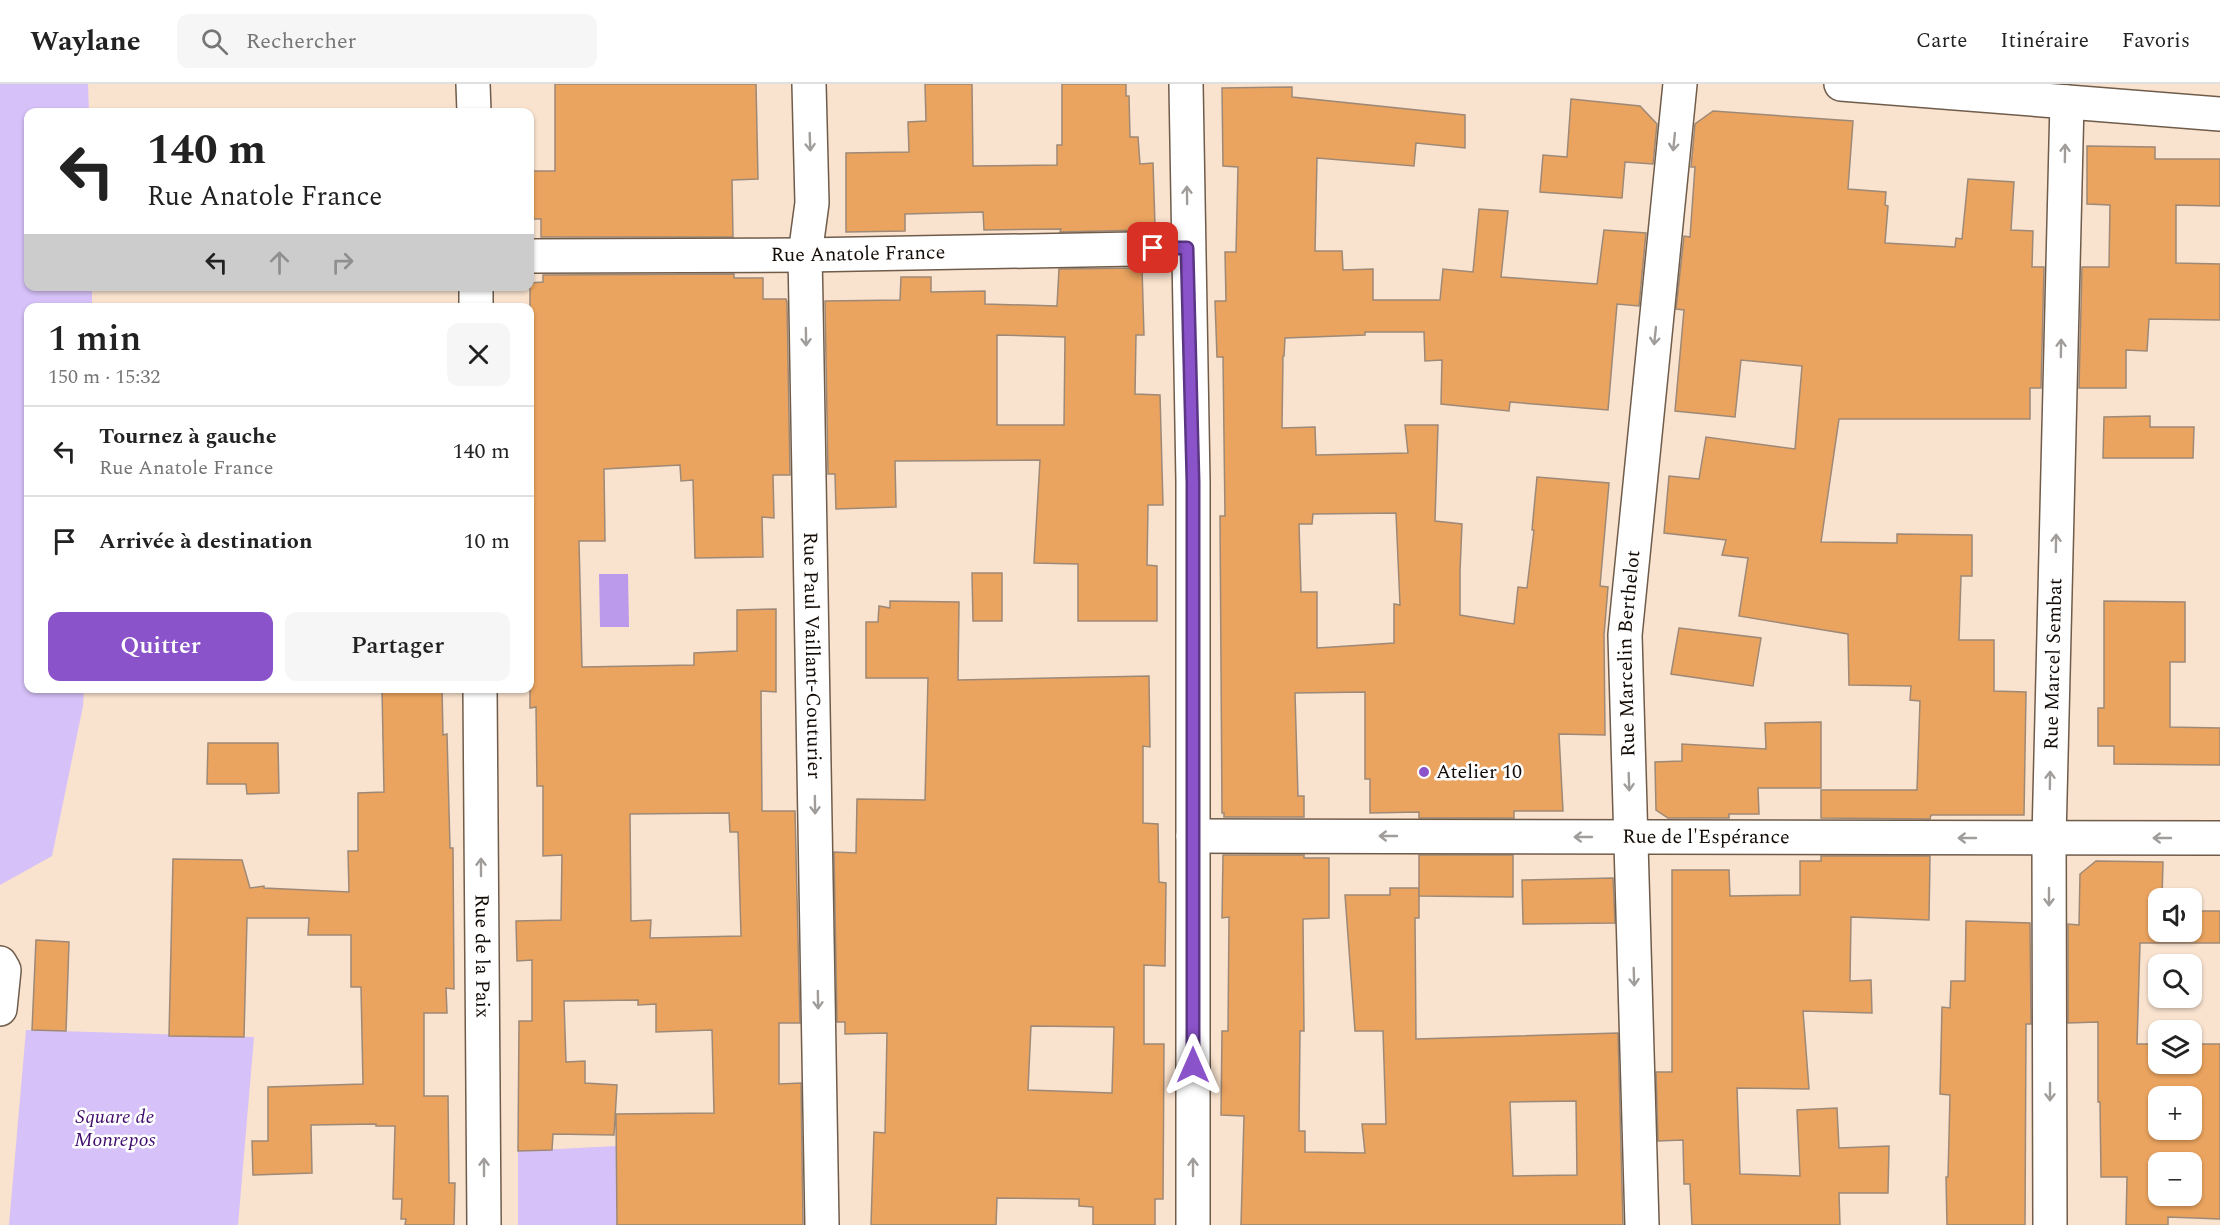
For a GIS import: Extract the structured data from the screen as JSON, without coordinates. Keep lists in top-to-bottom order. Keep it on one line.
{"streets":{"street":["Rue Anatole France","Rue Marcelin Berthelot","Rue Paul Vaillant-Couturier","Rue Marcel Sembat","Rue de l'Espérance","Rue de la Paix"]},"crossings":[["Rue Anatole France","Rue Paul Vaillant-Couturier"],["Rue Marcelin Berthelot","Rue de l'Espérance"],["Rue Marcel Sembat","Rue de l'Espérance"]],"one_way":["Rue Marcelin Berthelot","Rue Paul Vaillant-Couturier","Rue de l'Espérance","Rue de la Paix"],"parks":["Square de Monrepos"],"places":["Atelier 10"],"page":{"header":"Waylane","search":"Rechercher","nav":["Carte","Itinéraire","Favoris"],"turn":["140 m","Rue Anatole France"],"heading":["1 min","150 m · 15:32"],"list":[{"name":"Tournez à gauche","note":"Rue Anatole France","value":"140 m"},{"name":"Arrivée à destination","value":"10 m"}],"buttons":["Quitter","Partager"],"map_buttons":["+","−"]}}
